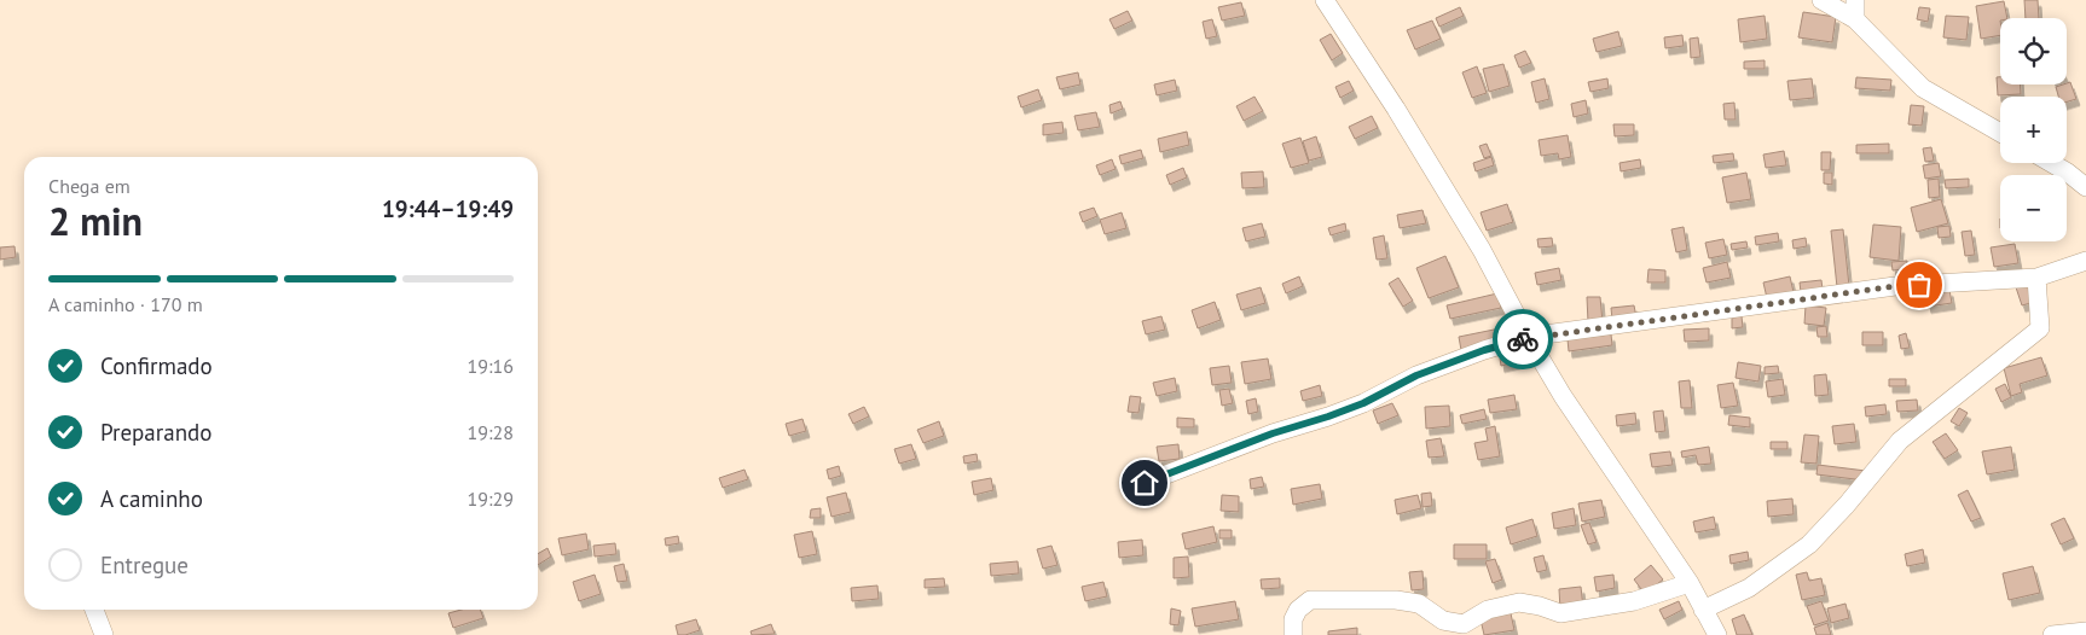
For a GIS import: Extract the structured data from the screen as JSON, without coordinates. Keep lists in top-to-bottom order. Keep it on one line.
{"page":{"map_buttons":["+","−"],"heading":["2 min","Chega em","19:44–19:49"],"bar":"A caminho · 170 m","list":[["Confirmado","19:16"],["Preparando","19:28"],["A caminho","19:29"],"Entregue"]}}
